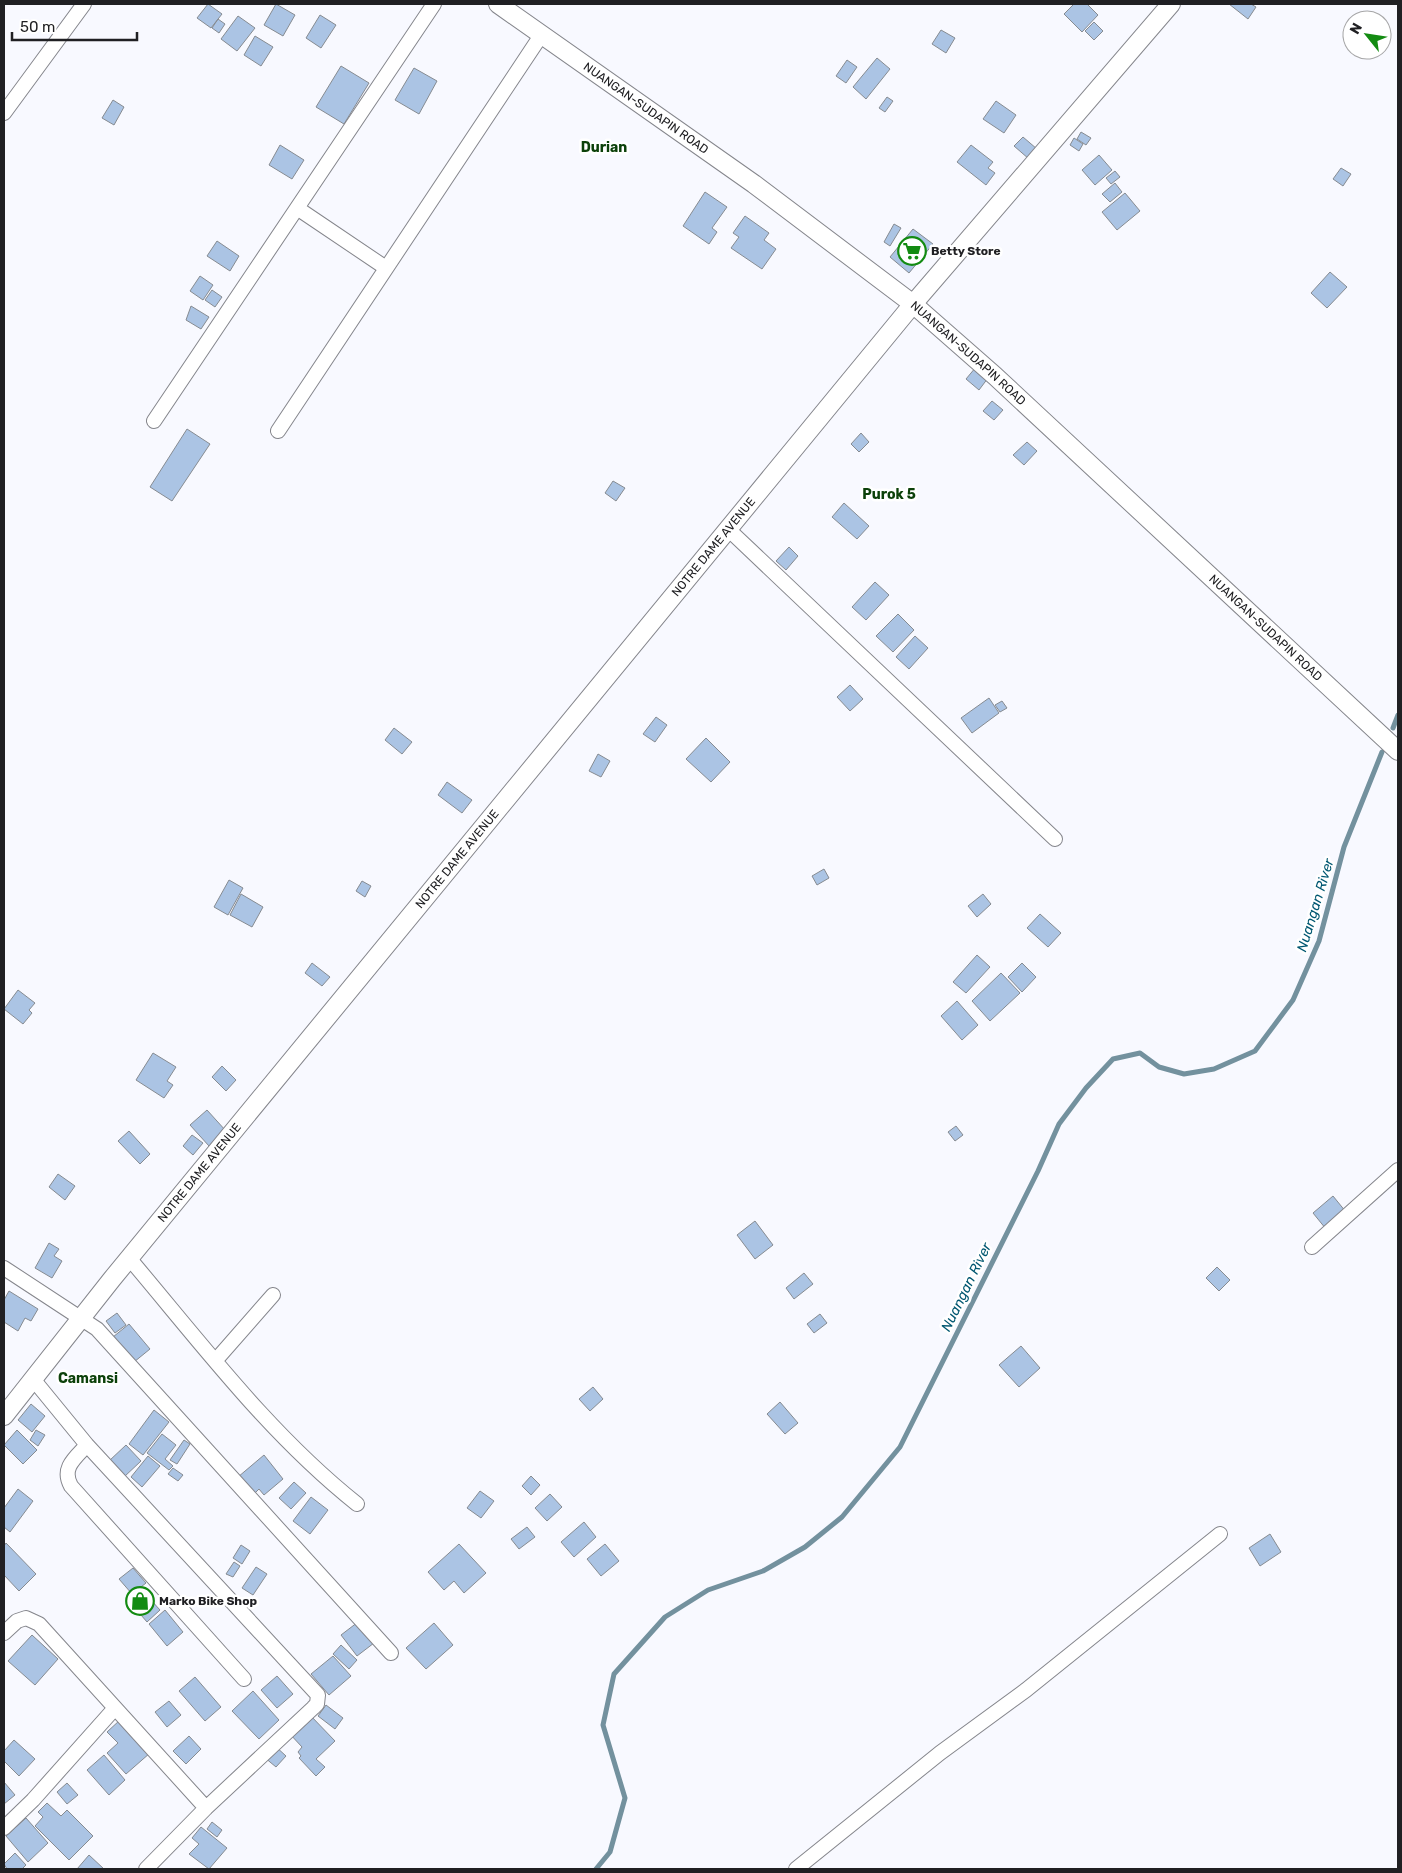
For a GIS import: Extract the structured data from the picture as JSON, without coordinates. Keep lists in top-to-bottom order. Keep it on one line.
{"streets":{"street":["NUANGAN-SUDAPIN ROAD","NOTRE DAME AVENUE"]},"crossings":[["NUANGAN-SUDAPIN ROAD","NOTRE DAME AVENUE"]],"districts":["Durian","Purok 5","Camansi"],"water":["Nuangan River"],"places":{"supermarket":["Betty Store"],"shop":["Marko Bike Shop"]},"scale_bar":"50 m","north":"top left"}
